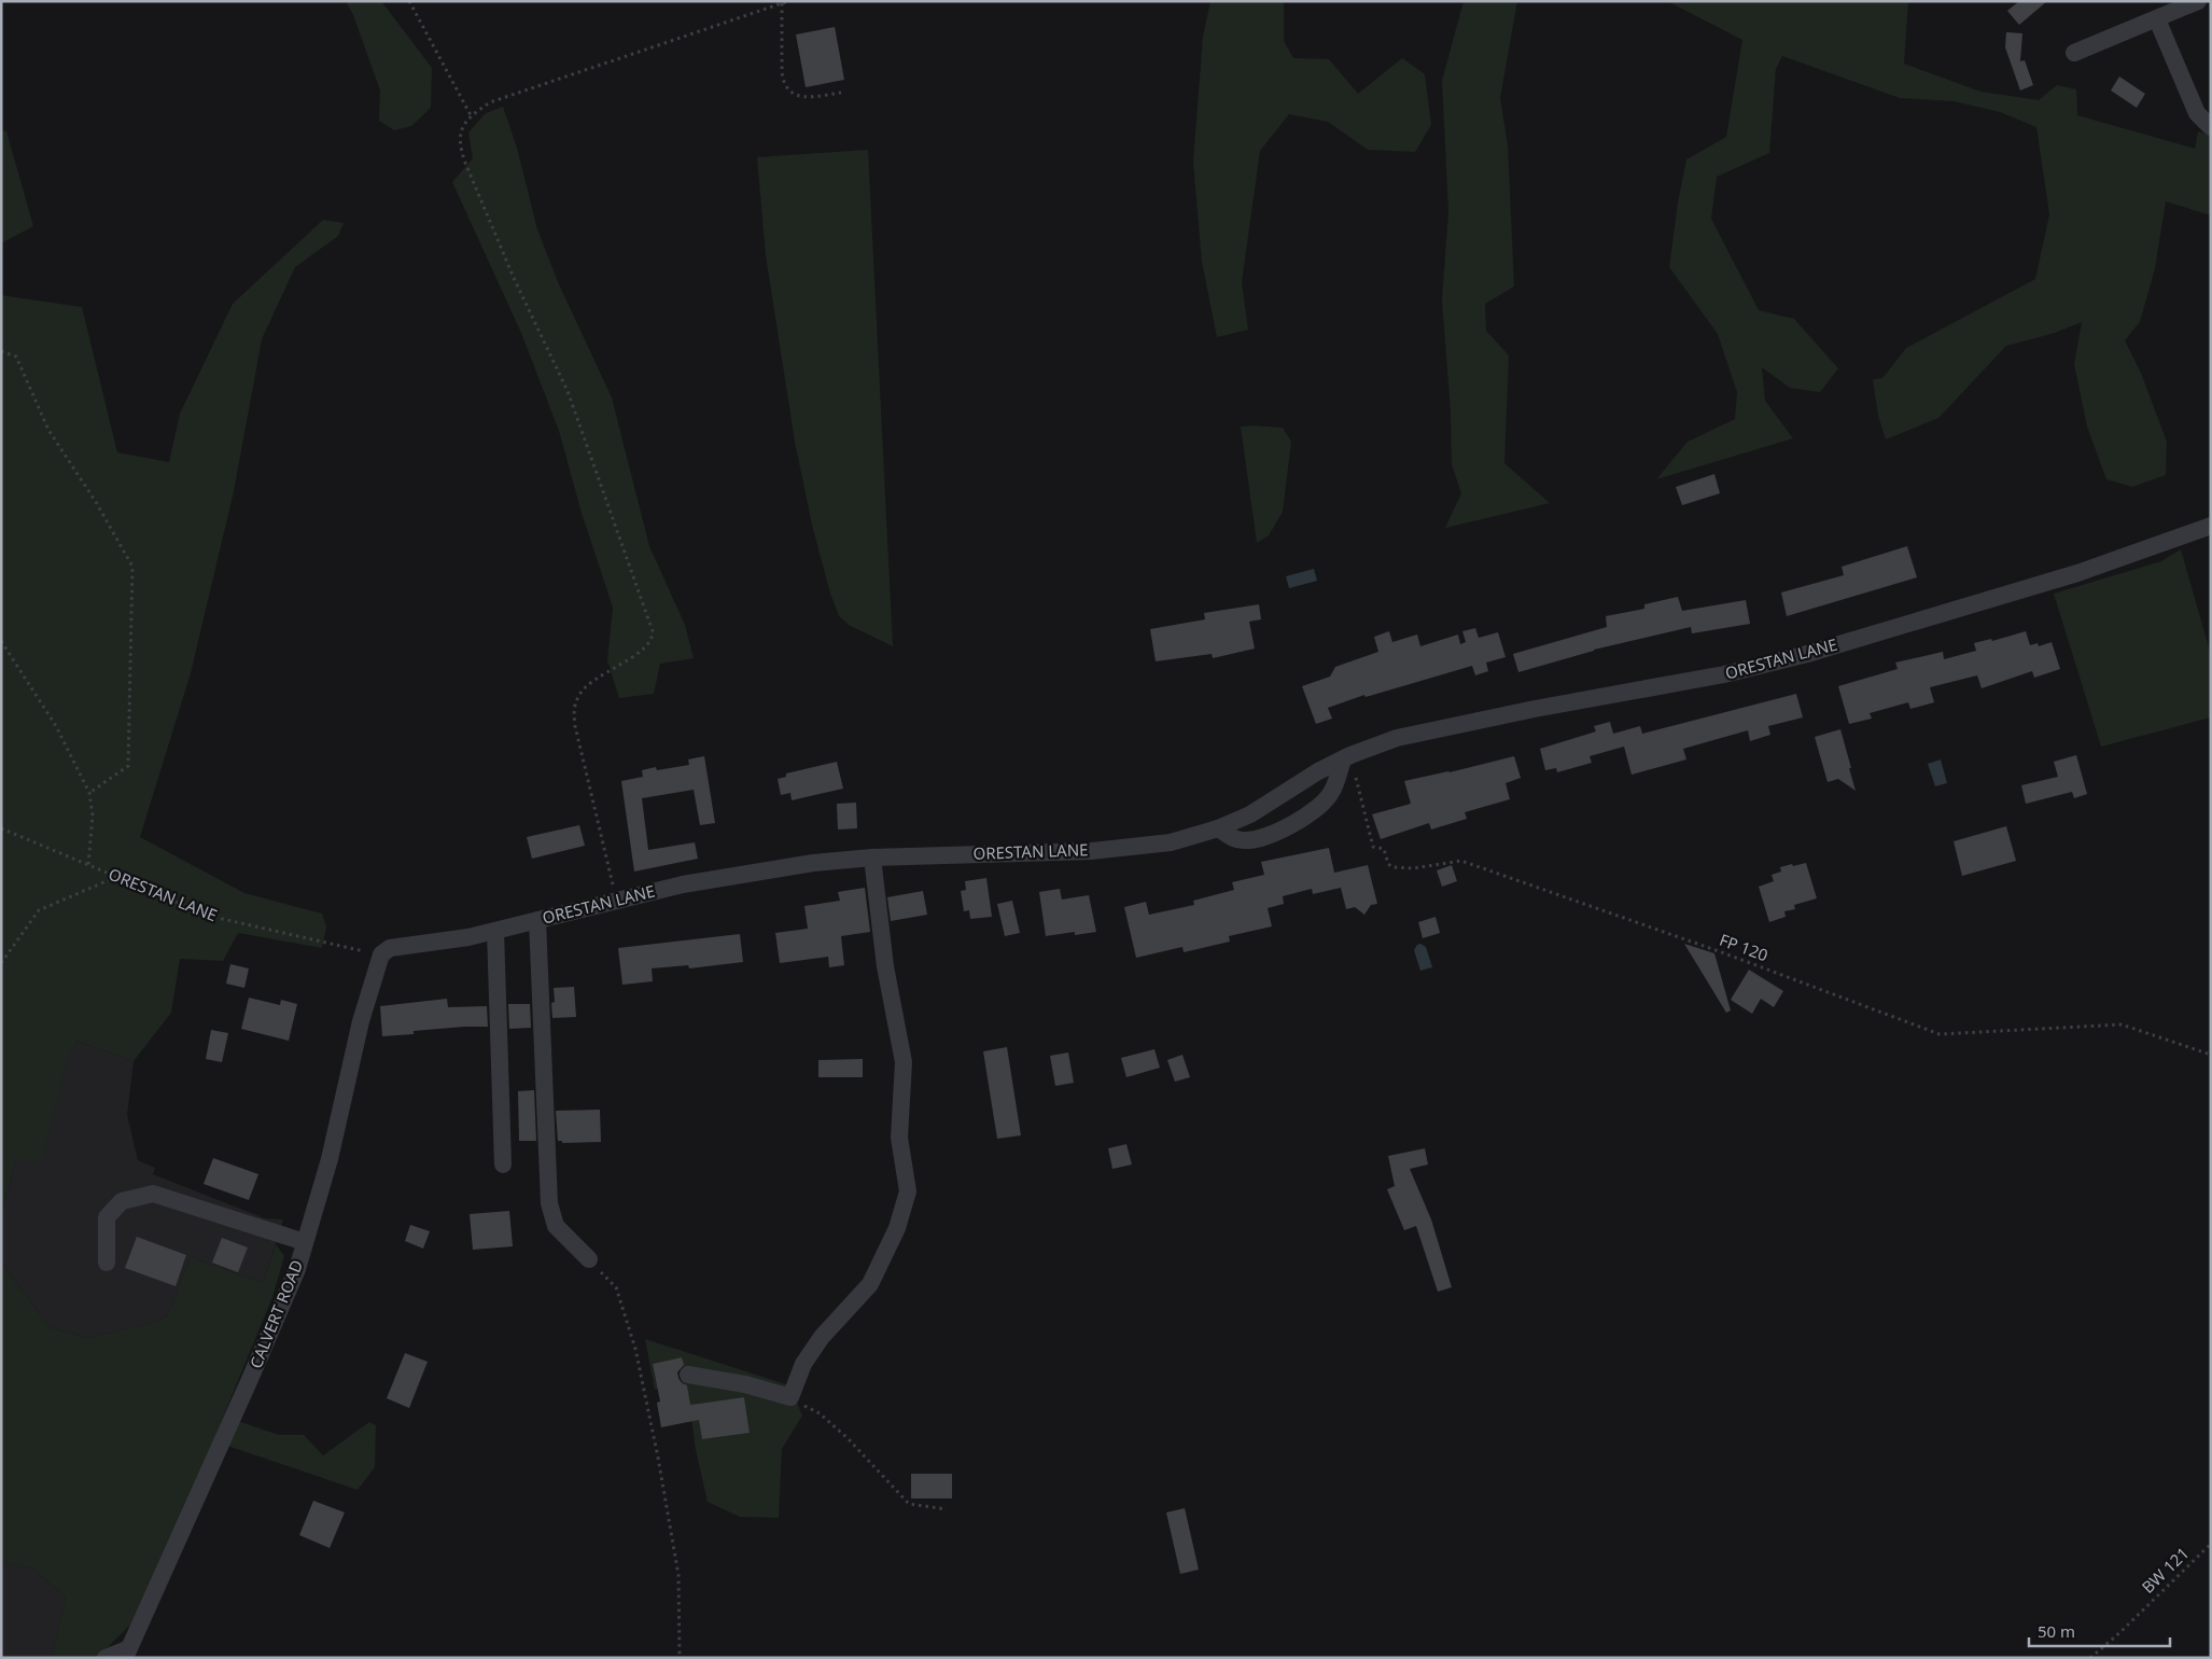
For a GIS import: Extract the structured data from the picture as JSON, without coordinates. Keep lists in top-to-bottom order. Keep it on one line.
{"streets":{"street":["ORESTAN LANE","CALVERT ROAD"],"path":["FP 120","BW 121"]},"crossings":[["ORESTAN LANE","FP 120"],["ORESTAN LANE","CALVERT ROAD"]],"scale_bar":"50 m"}
